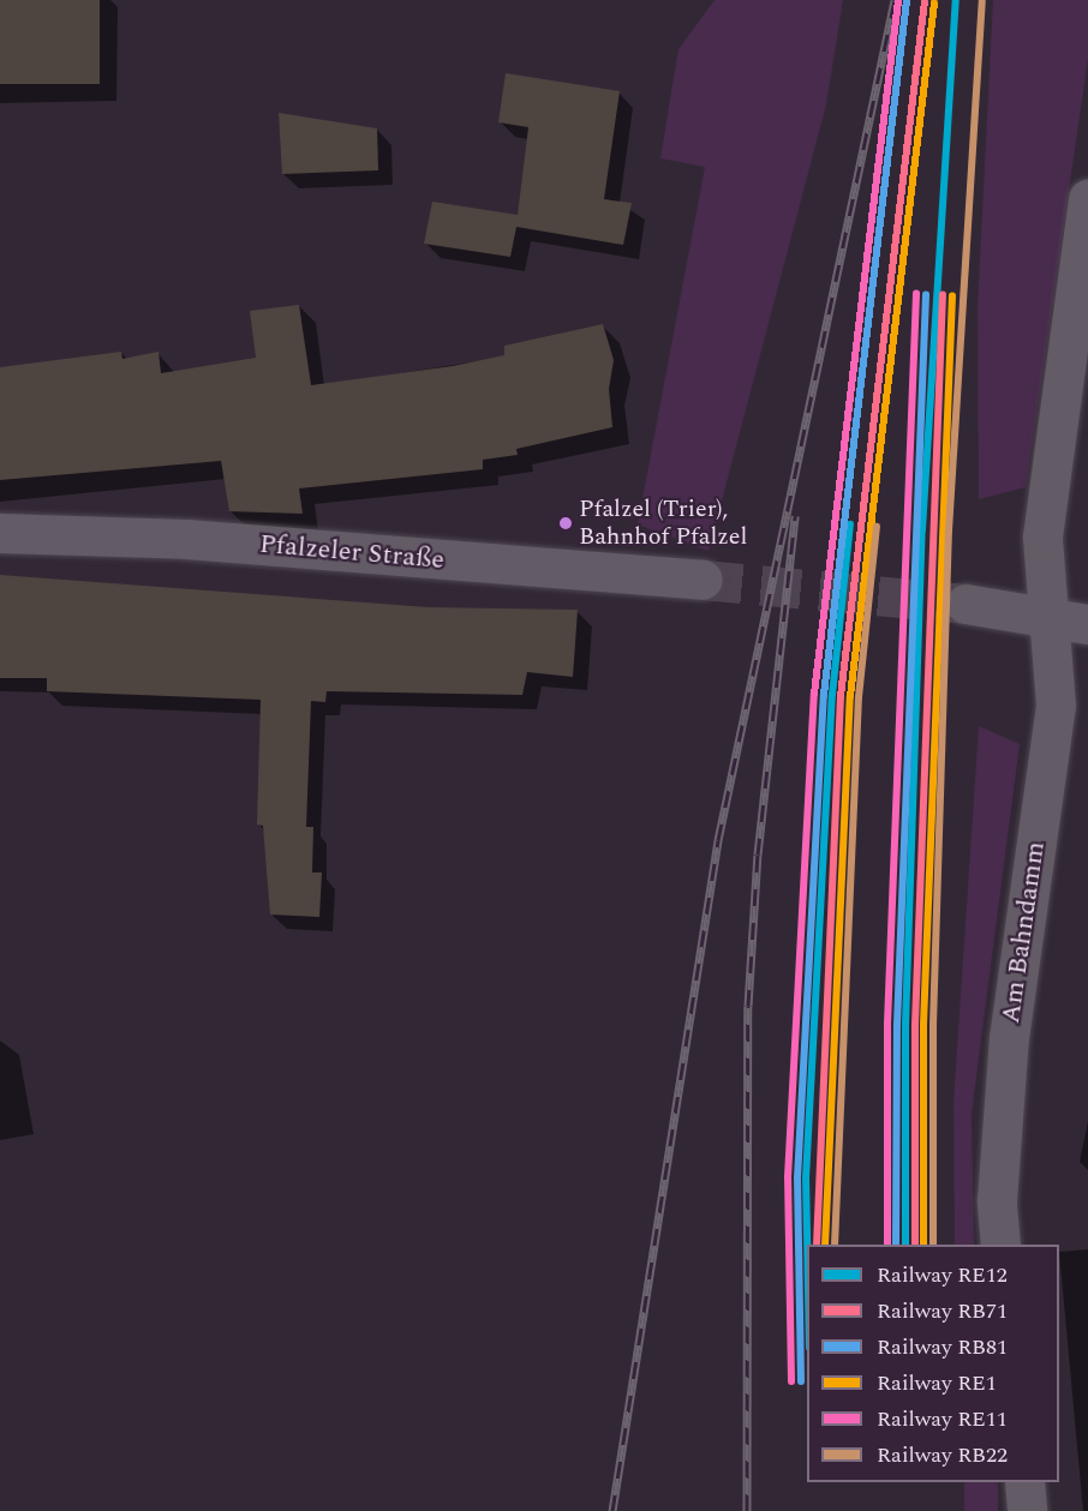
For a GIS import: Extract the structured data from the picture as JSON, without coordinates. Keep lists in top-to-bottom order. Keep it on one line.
{"streets":{"street":["Pfalzeler Straße","Am Bahndamm"]},"places":["Pfalzel (Trier), Bahnhof Pfalzel"],"lines":["rail line RE12","rail line RB81","rail line RE11","rail line RB71","rail line RB22","rail line RE1"],"legend":["Railway RE12","Railway RB71","Railway RB81","Railway RE1","Railway RE11","Railway RB22"]}
